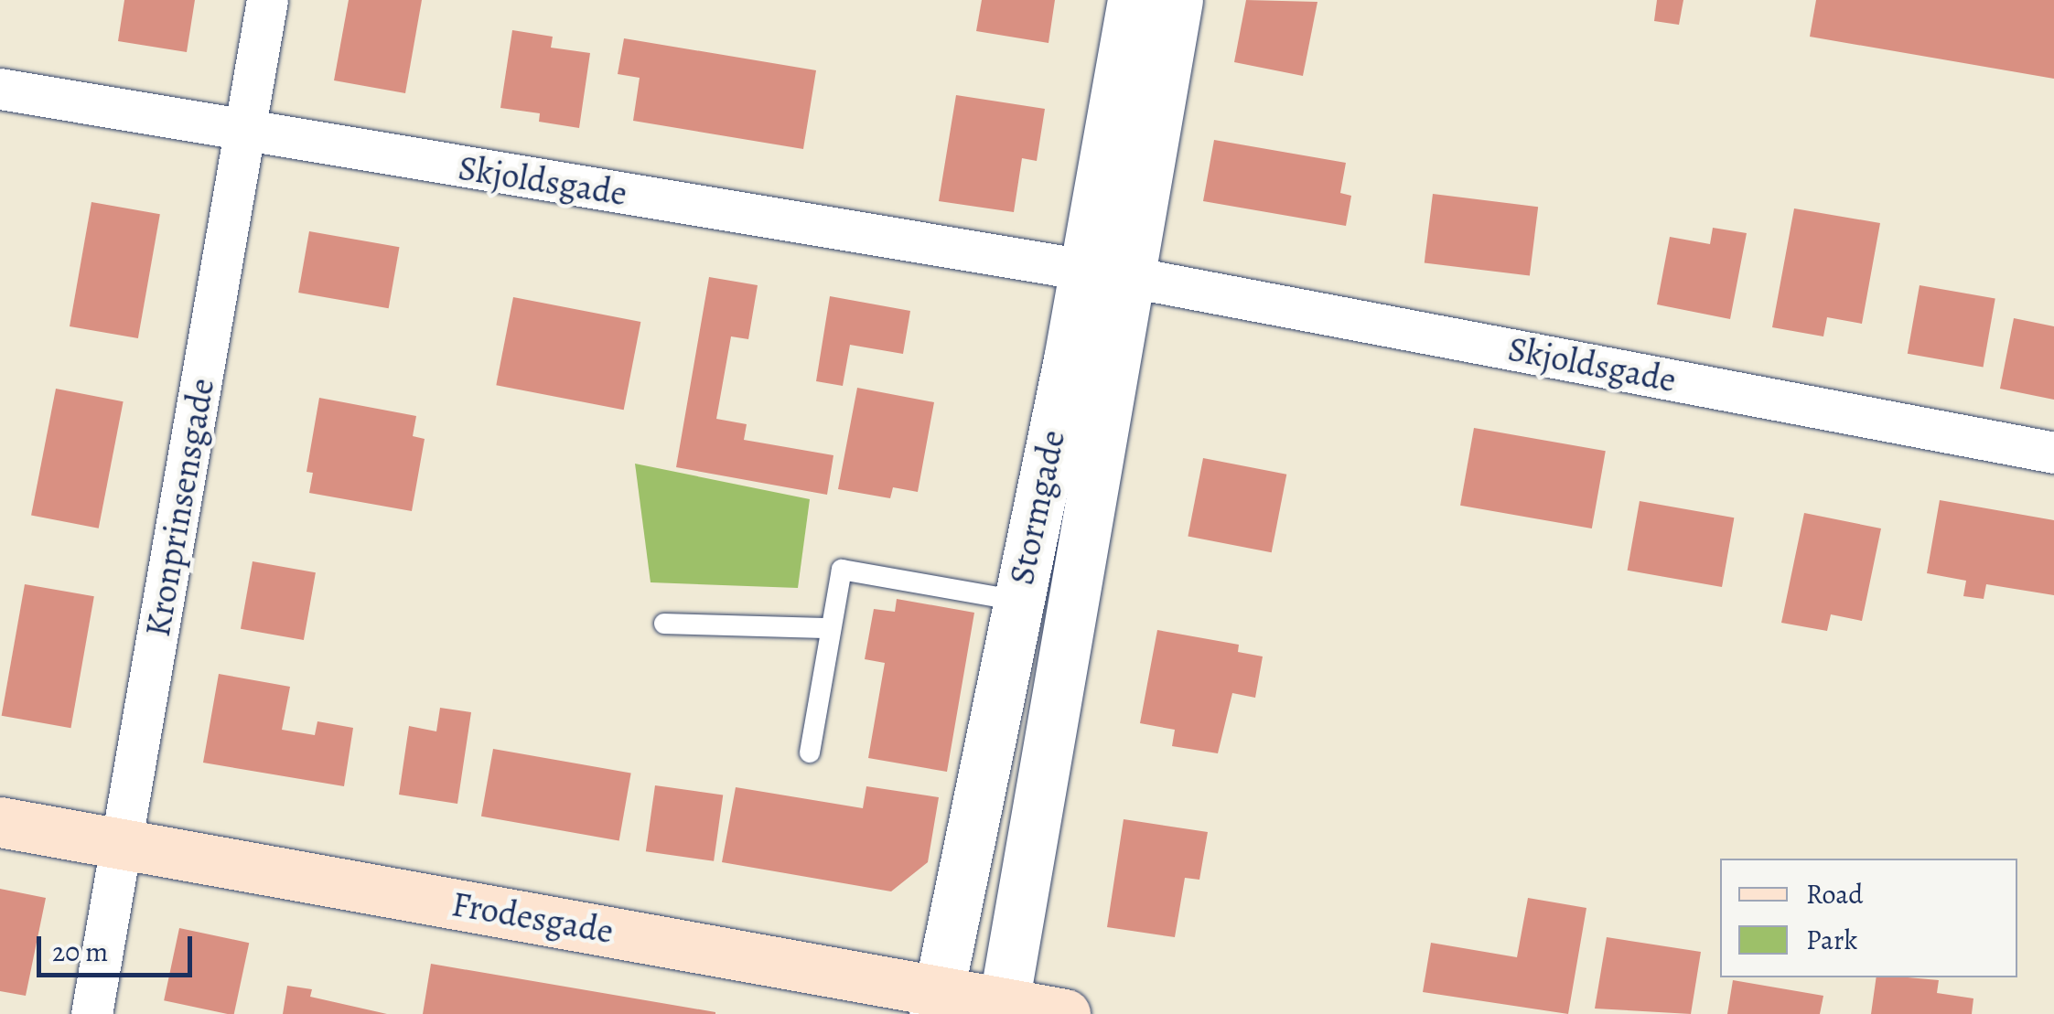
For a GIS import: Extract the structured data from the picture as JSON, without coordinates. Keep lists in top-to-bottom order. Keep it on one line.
{"streets":{"main road":["Frodesgade"],"street":["Skjoldsgade","Kronprinsensgade","Stormgade"]},"crossings":[["Skjoldsgade","Kronprinsensgade"],["Skjoldsgade","Stormgade"],["Kronprinsensgade","Frodesgade"],["Stormgade","Frodesgade"]],"legend":["Road","Park"],"scale_bar":"20 m"}
